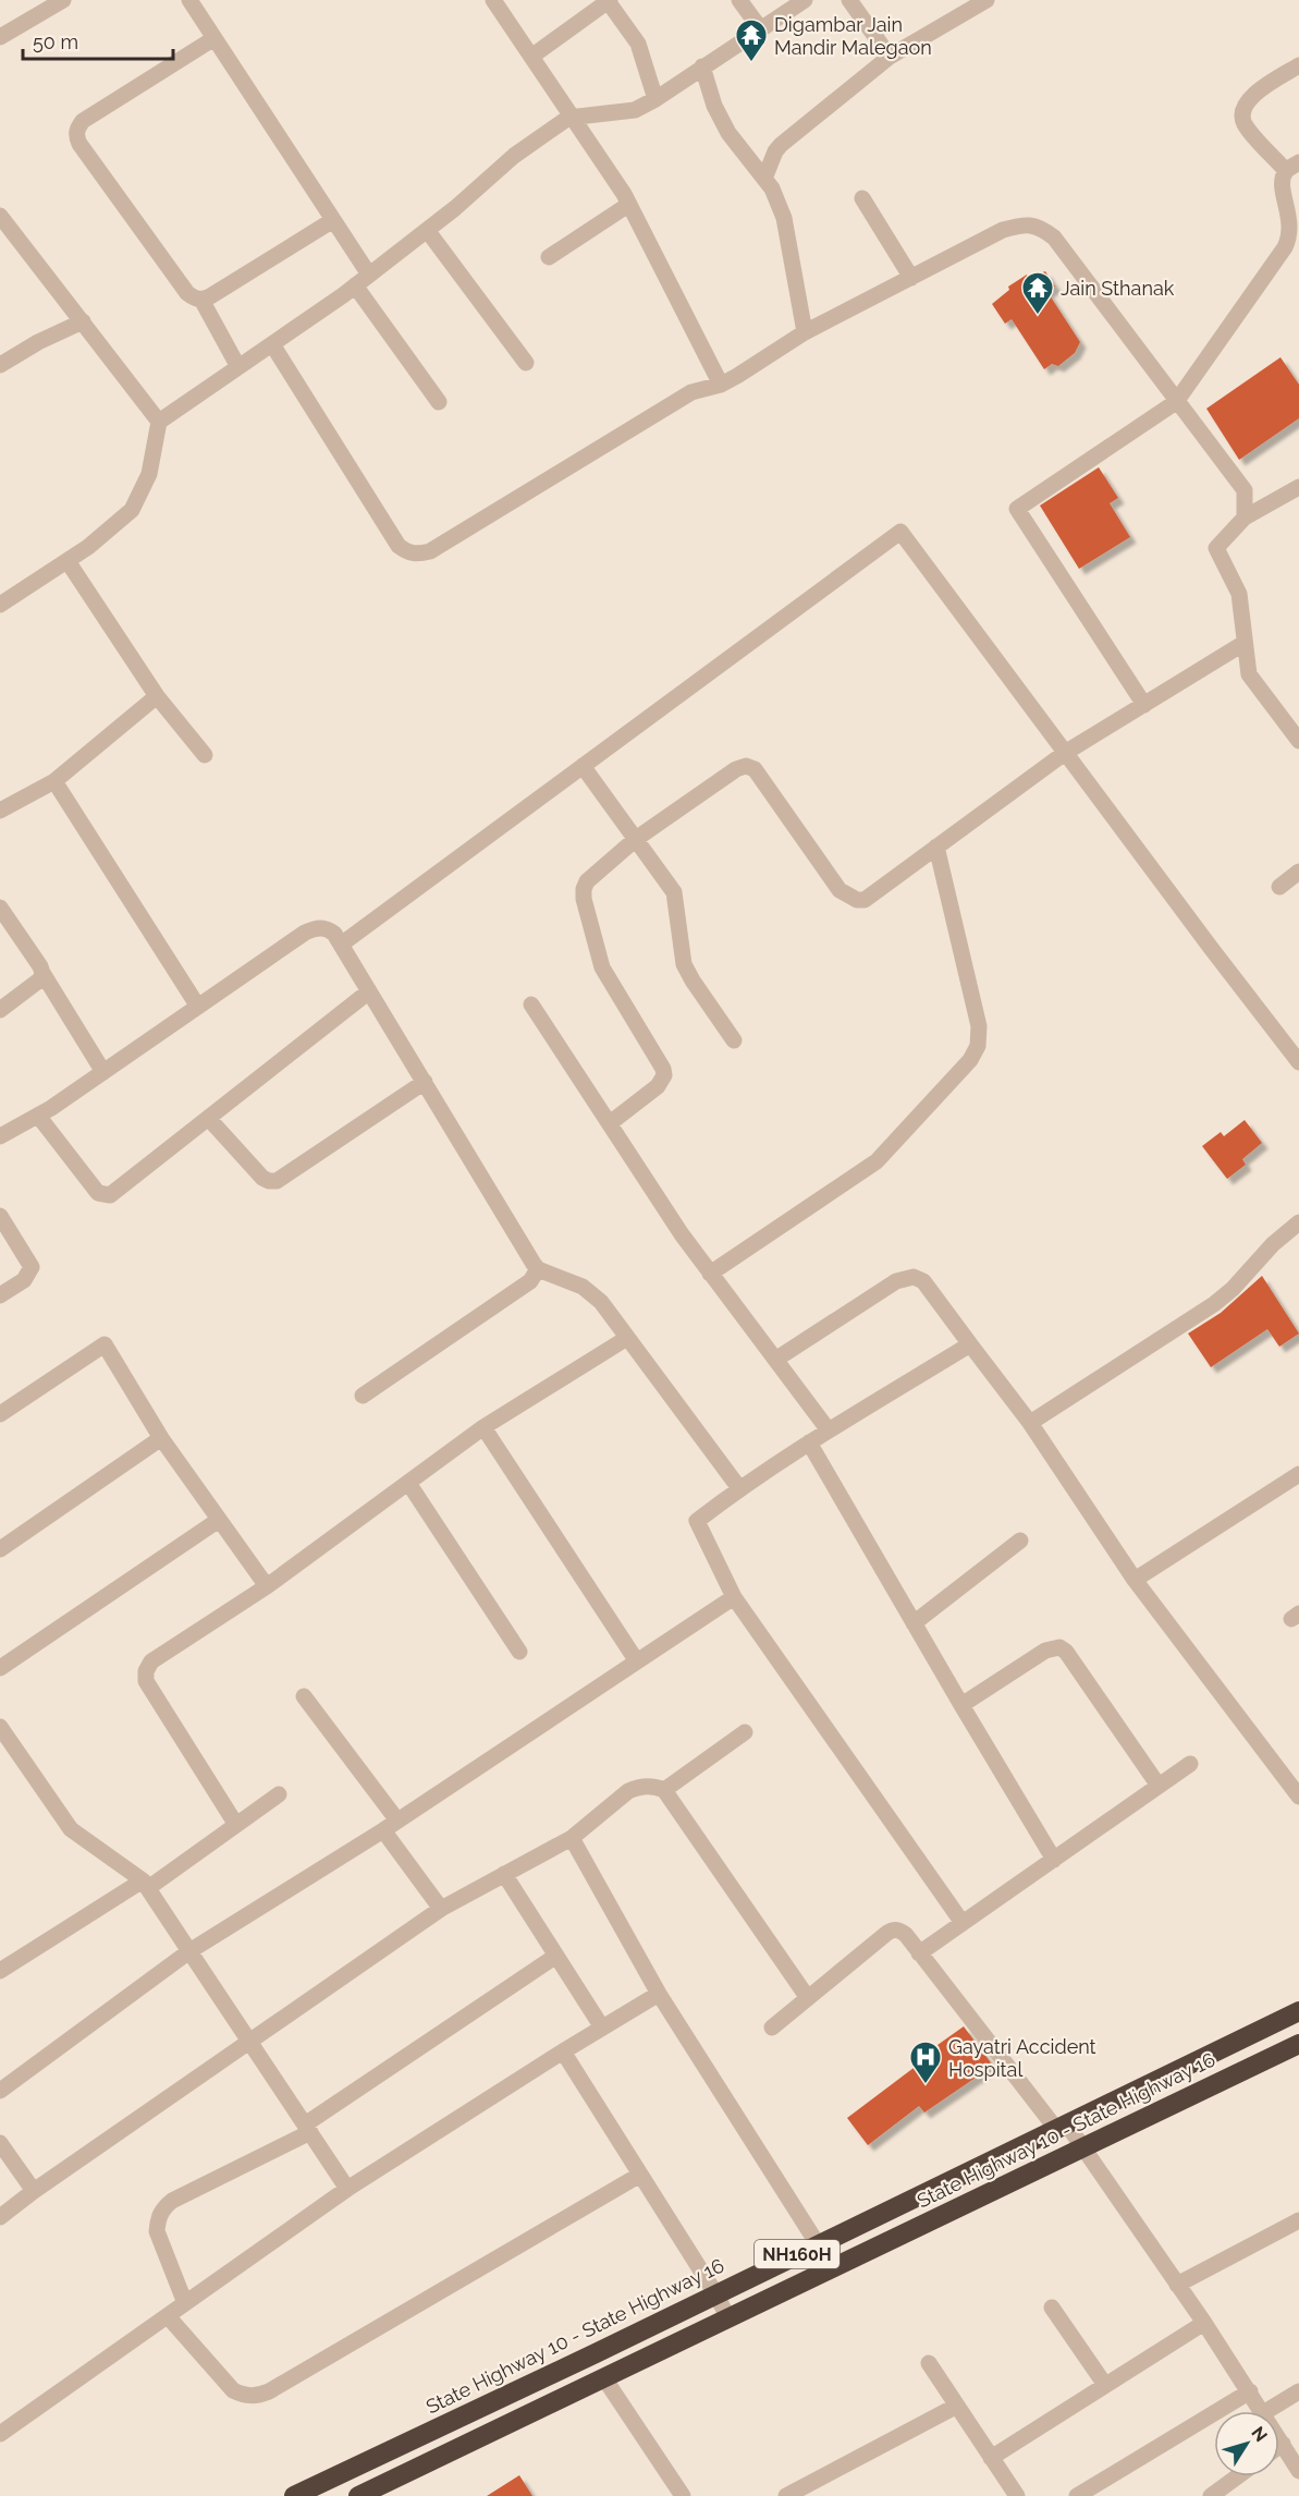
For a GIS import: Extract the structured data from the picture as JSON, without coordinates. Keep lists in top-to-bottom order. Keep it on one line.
{"streets":{"highway":["State Highway 10 - State Highway 16","NH160H"]},"places":{"temple":["Digambar Jain Mandir Malegaon","Jain Sthanak"],"hospital":["Gayatri Accident Hospital"]},"scale_bar":"50 m","north":"top right"}
